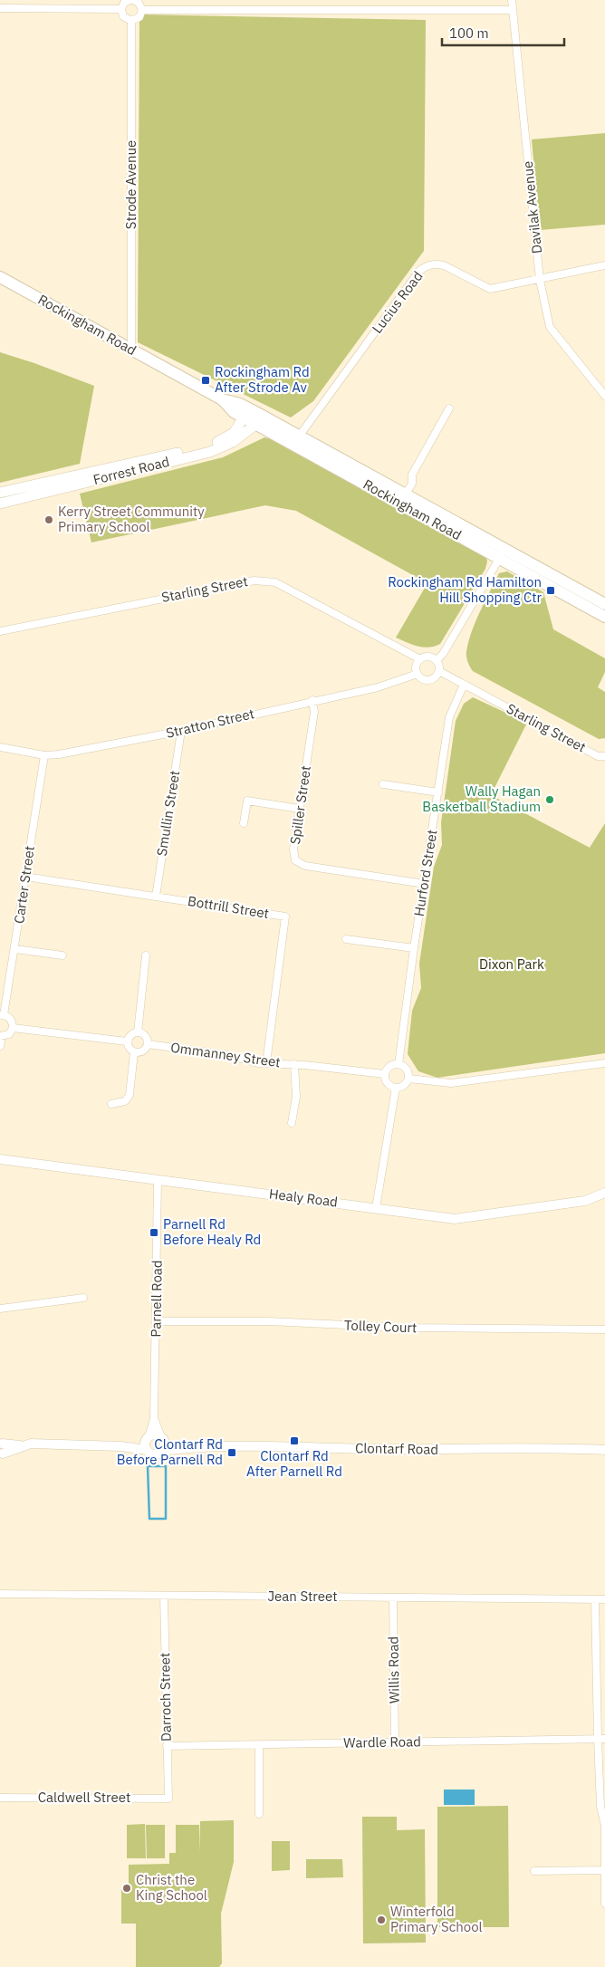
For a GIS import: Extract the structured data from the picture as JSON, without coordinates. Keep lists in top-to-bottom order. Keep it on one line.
{"streets":{"main road":["Rockingham Road","Forrest Road"],"street":["Strode Avenue","Davilak Avenue","Lucius Road","Starling Street","Stratton Street","Spiller Street","Smullin Street","Hurford Street","Carter Street","Bottrill Street","Ommanney Street","Healy Road","Parnell Road","Tolley Court","Clontarf Road","Jean Street","Willis Road","Darroch Street","Wardle Road","Caldwell Street"]},"crossings":[["Strode Avenue","Rockingham Road"],["Davilak Avenue","Lucius Road"],["Lucius Road","Rockingham Road"],["Rockingham Road","Forrest Road"],["Starling Street","Stratton Street"],["Starling Street","Hurford Street"],["Stratton Street","Spiller Street"],["Stratton Street","Smullin Street"],["Stratton Street","Carter Street"],["Spiller Street","Hurford Street"],["Smullin Street","Bottrill Street"],["Hurford Street","Ommanney Street"],["Carter Street","Bottrill Street"],["Bottrill Street","Ommanney Street"],["Healy Road","Parnell Road"],["Parnell Road","Tolley Court"],["Parnell Road","Clontarf Road"],["Jean Street","Willis Road"],["Jean Street","Darroch Street"],["Willis Road","Wardle Road"],["Darroch Street","Wardle Road"],["Darroch Street","Caldwell Street"]],"parks":["Dixon Park"],"places":{"transit":["Rockingham Rd After Strode Av","Rockingham Rd Hamilton Hill Shopping Ctr","Parnell Rd Before Healy Rd","Clontarf Rd After Parnell Rd","Clontarf Rd Before Parnell Rd"],"other":["Kerry Street Community Primary School","Wally Hagan Basketball Stadium","Christ the King School","Winterfold Primary School"]},"scale_bar":"100 m"}
